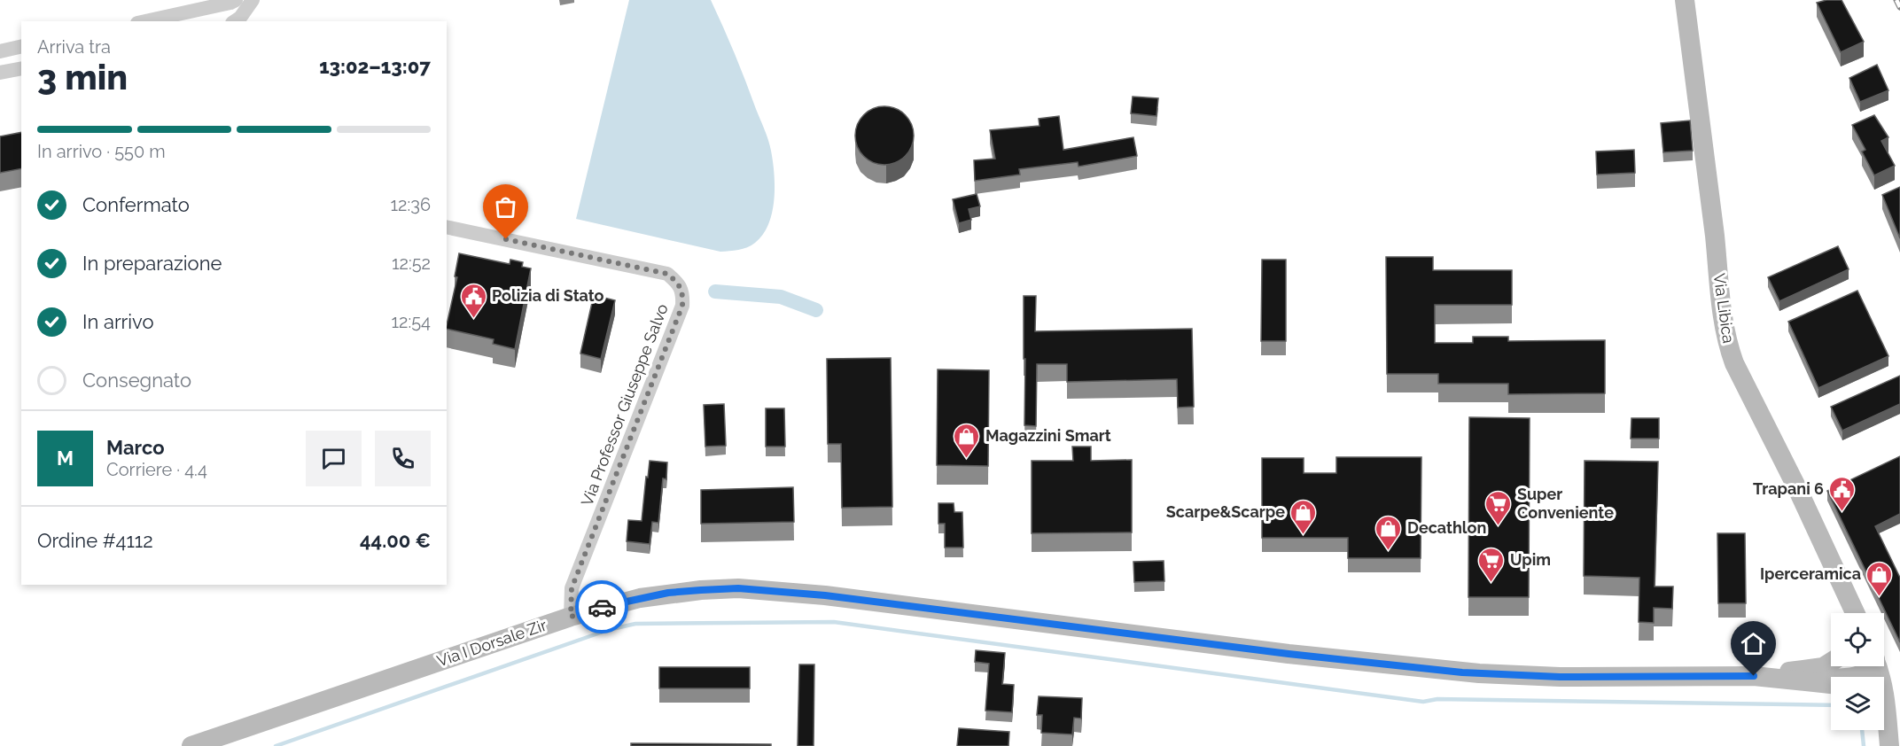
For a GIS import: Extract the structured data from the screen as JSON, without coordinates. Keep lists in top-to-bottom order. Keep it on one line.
{"streets":{"main road":["Via Libica","Via I Dorsale Zir"],"street":["Via Professor Giuseppe Salvo"]},"crossings":[["Via Professor Giuseppe Salvo","Via I Dorsale Zir"]],"places":{"public building":["Polizia di Stato","Trapani 6"],"shop":["Magazzini Smart","Scarpe&Scarpe","Decathlon","Iperceramica"],"supermarket":["Super Conveniente","Upim"]},"page":{"heading":["3 min","Arriva tra","13:02–13:07"],"panel":["Marco","Corriere · 4.4","Ordine #4112","44.00 €"],"bar":"In arrivo · 550 m","list":[["Confermato","12:36"],["In preparazione","12:52"],["In arrivo","12:54"],"Consegnato"],"round":"M"}}
